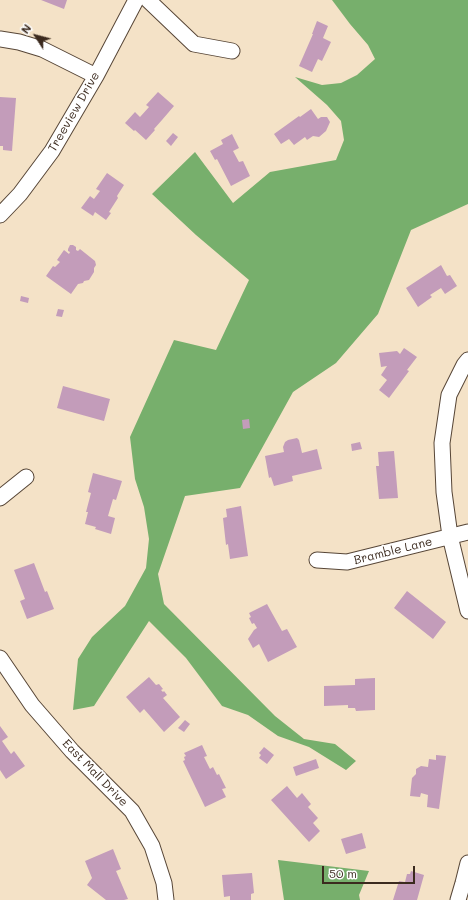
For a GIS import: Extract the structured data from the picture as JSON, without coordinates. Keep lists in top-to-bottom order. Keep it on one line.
{"streets":{"street":["Treeview Drive","Bramble Lane","East Mall Drive"]},"scale_bar":"50 m","north":"top left"}
